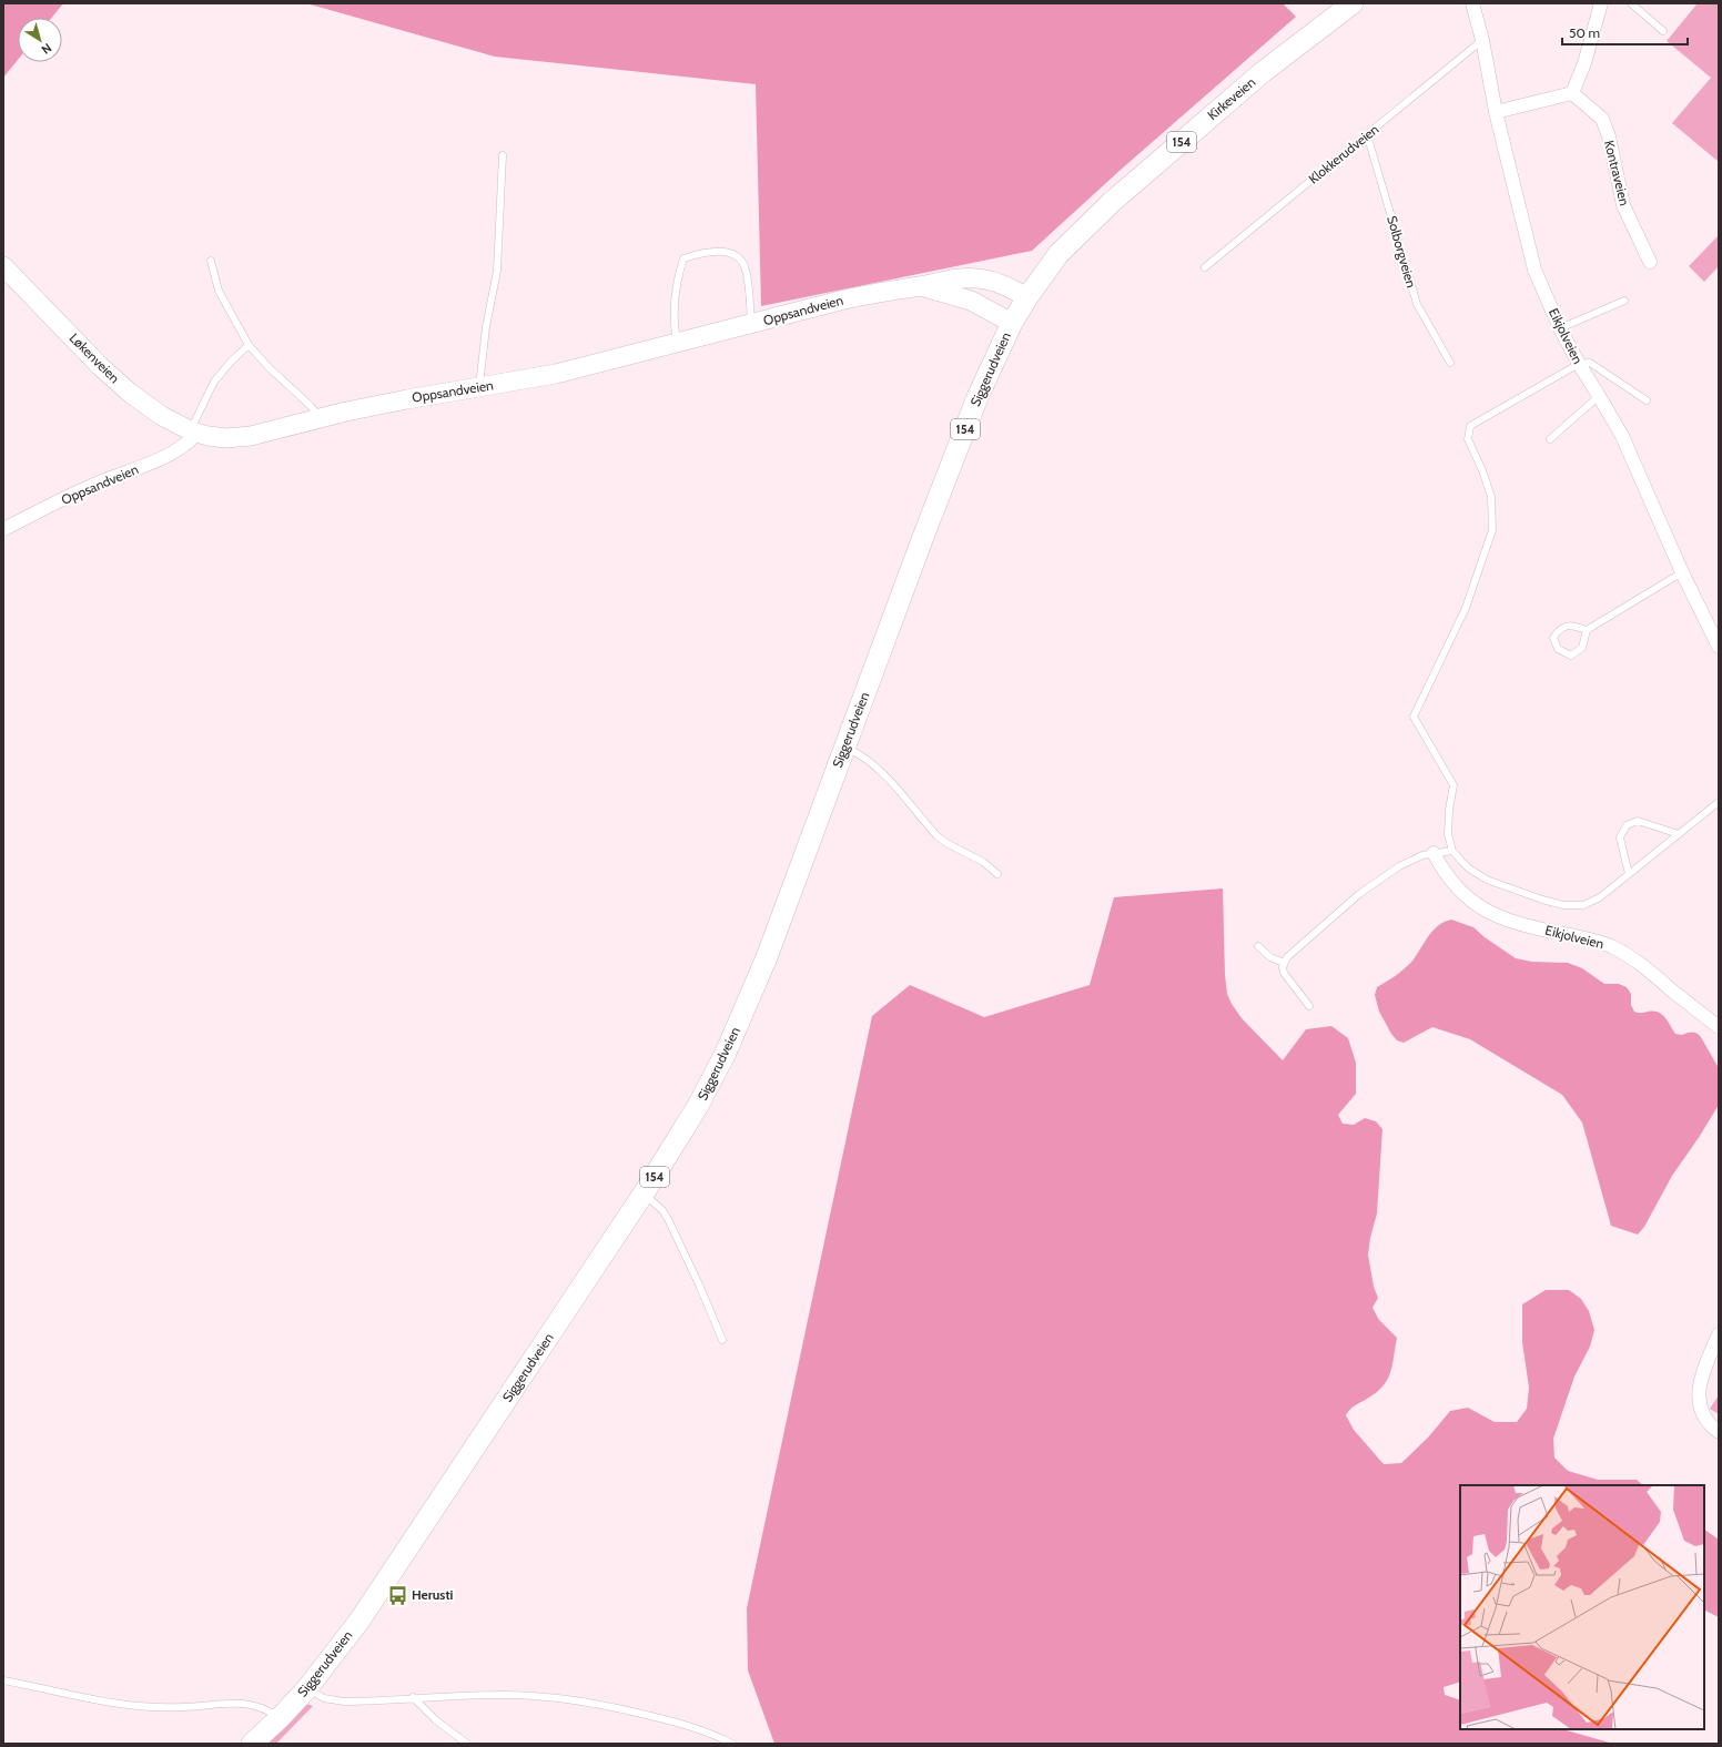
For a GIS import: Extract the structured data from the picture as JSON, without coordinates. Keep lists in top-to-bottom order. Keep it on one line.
{"streets":{"main road":["Kirkeveien","154","Oppsandveien","Løkenveien","Siggerudveien"],"street":["Kontraveien","Eikjolveien"],"lane":["Klokkerudveien","Solborgveien"]},"crossings":[["Kirkeveien","Oppsandveien"],["Kirkeveien","Siggerudveien"],["Klokkerudveien","Solborgveien"],["Klokkerudveien","Eikjolveien"],["Oppsandveien","Løkenveien"],["Oppsandveien","Siggerudveien"]],"places":{"bus stop":["Herusti"]},"scale_bar":"50 m","north":"bottom right"}
